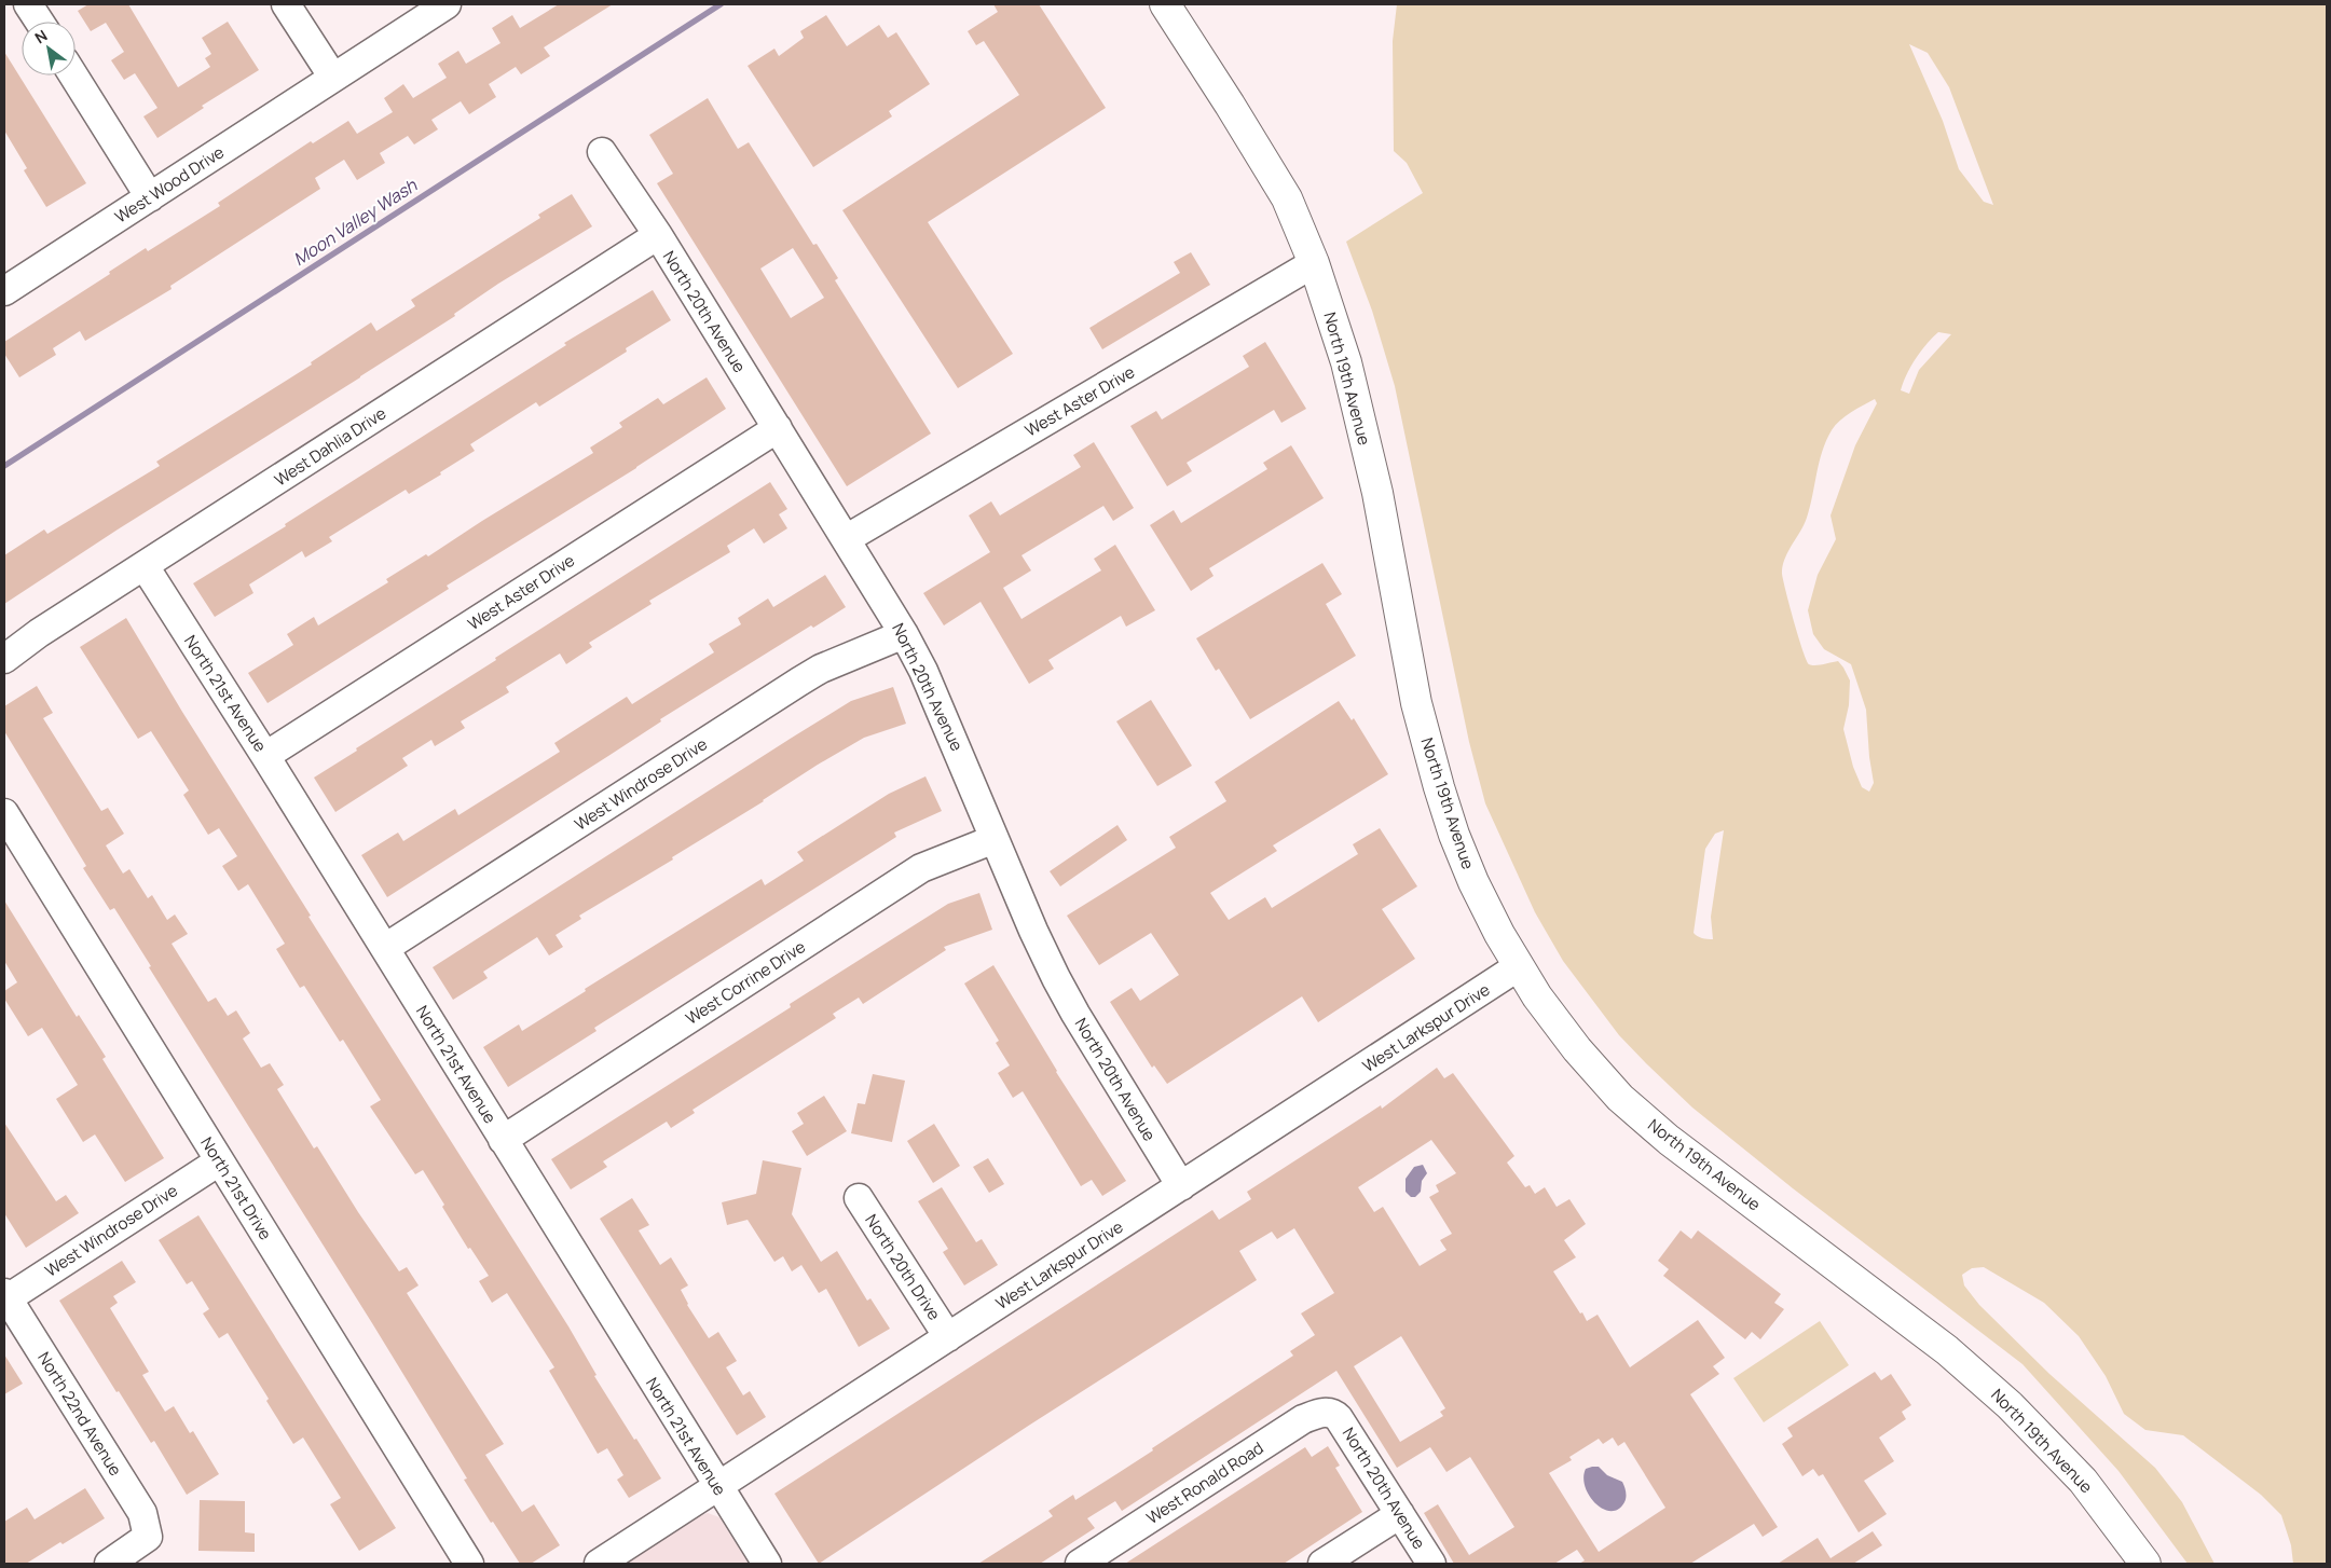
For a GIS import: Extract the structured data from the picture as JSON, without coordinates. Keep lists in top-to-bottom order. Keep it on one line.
{"streets":{"main road":["North 19th Avenue"],"street":["West Wood Drive","North 20th Avenue","West Aster Drive","West Dahlia Drive","North 21st Avenue","West Windrose Drive","West Corrine Drive","West Larkspur Drive","North 21st Drive","North 20th Drive","North 22nd Avenue","West Ronald Road"]},"crossings":[["North 20th Avenue","West Aster Drive"],["North 20th Avenue","West Dahlia Drive"],["North 20th Avenue","West Windrose Drive"],["North 20th Avenue","West Corrine Drive"],["North 20th Avenue","West Larkspur Drive"],["North 20th Avenue","West Ronald Road"],["North 19th Avenue","West Aster Drive"],["North 19th Avenue","West Larkspur Drive"],["West Aster Drive","North 21st Avenue"],["West Dahlia Drive","North 21st Avenue"],["North 21st Avenue","West Windrose Drive"],["North 21st Avenue","West Corrine Drive"],["North 21st Avenue","West Larkspur Drive"],["West Windrose Drive","North 21st Drive"],["West Windrose Drive","North 22nd Avenue"],["West Larkspur Drive","North 20th Drive"]],"water":["Moon Valley Wash"],"north":"top left"}
